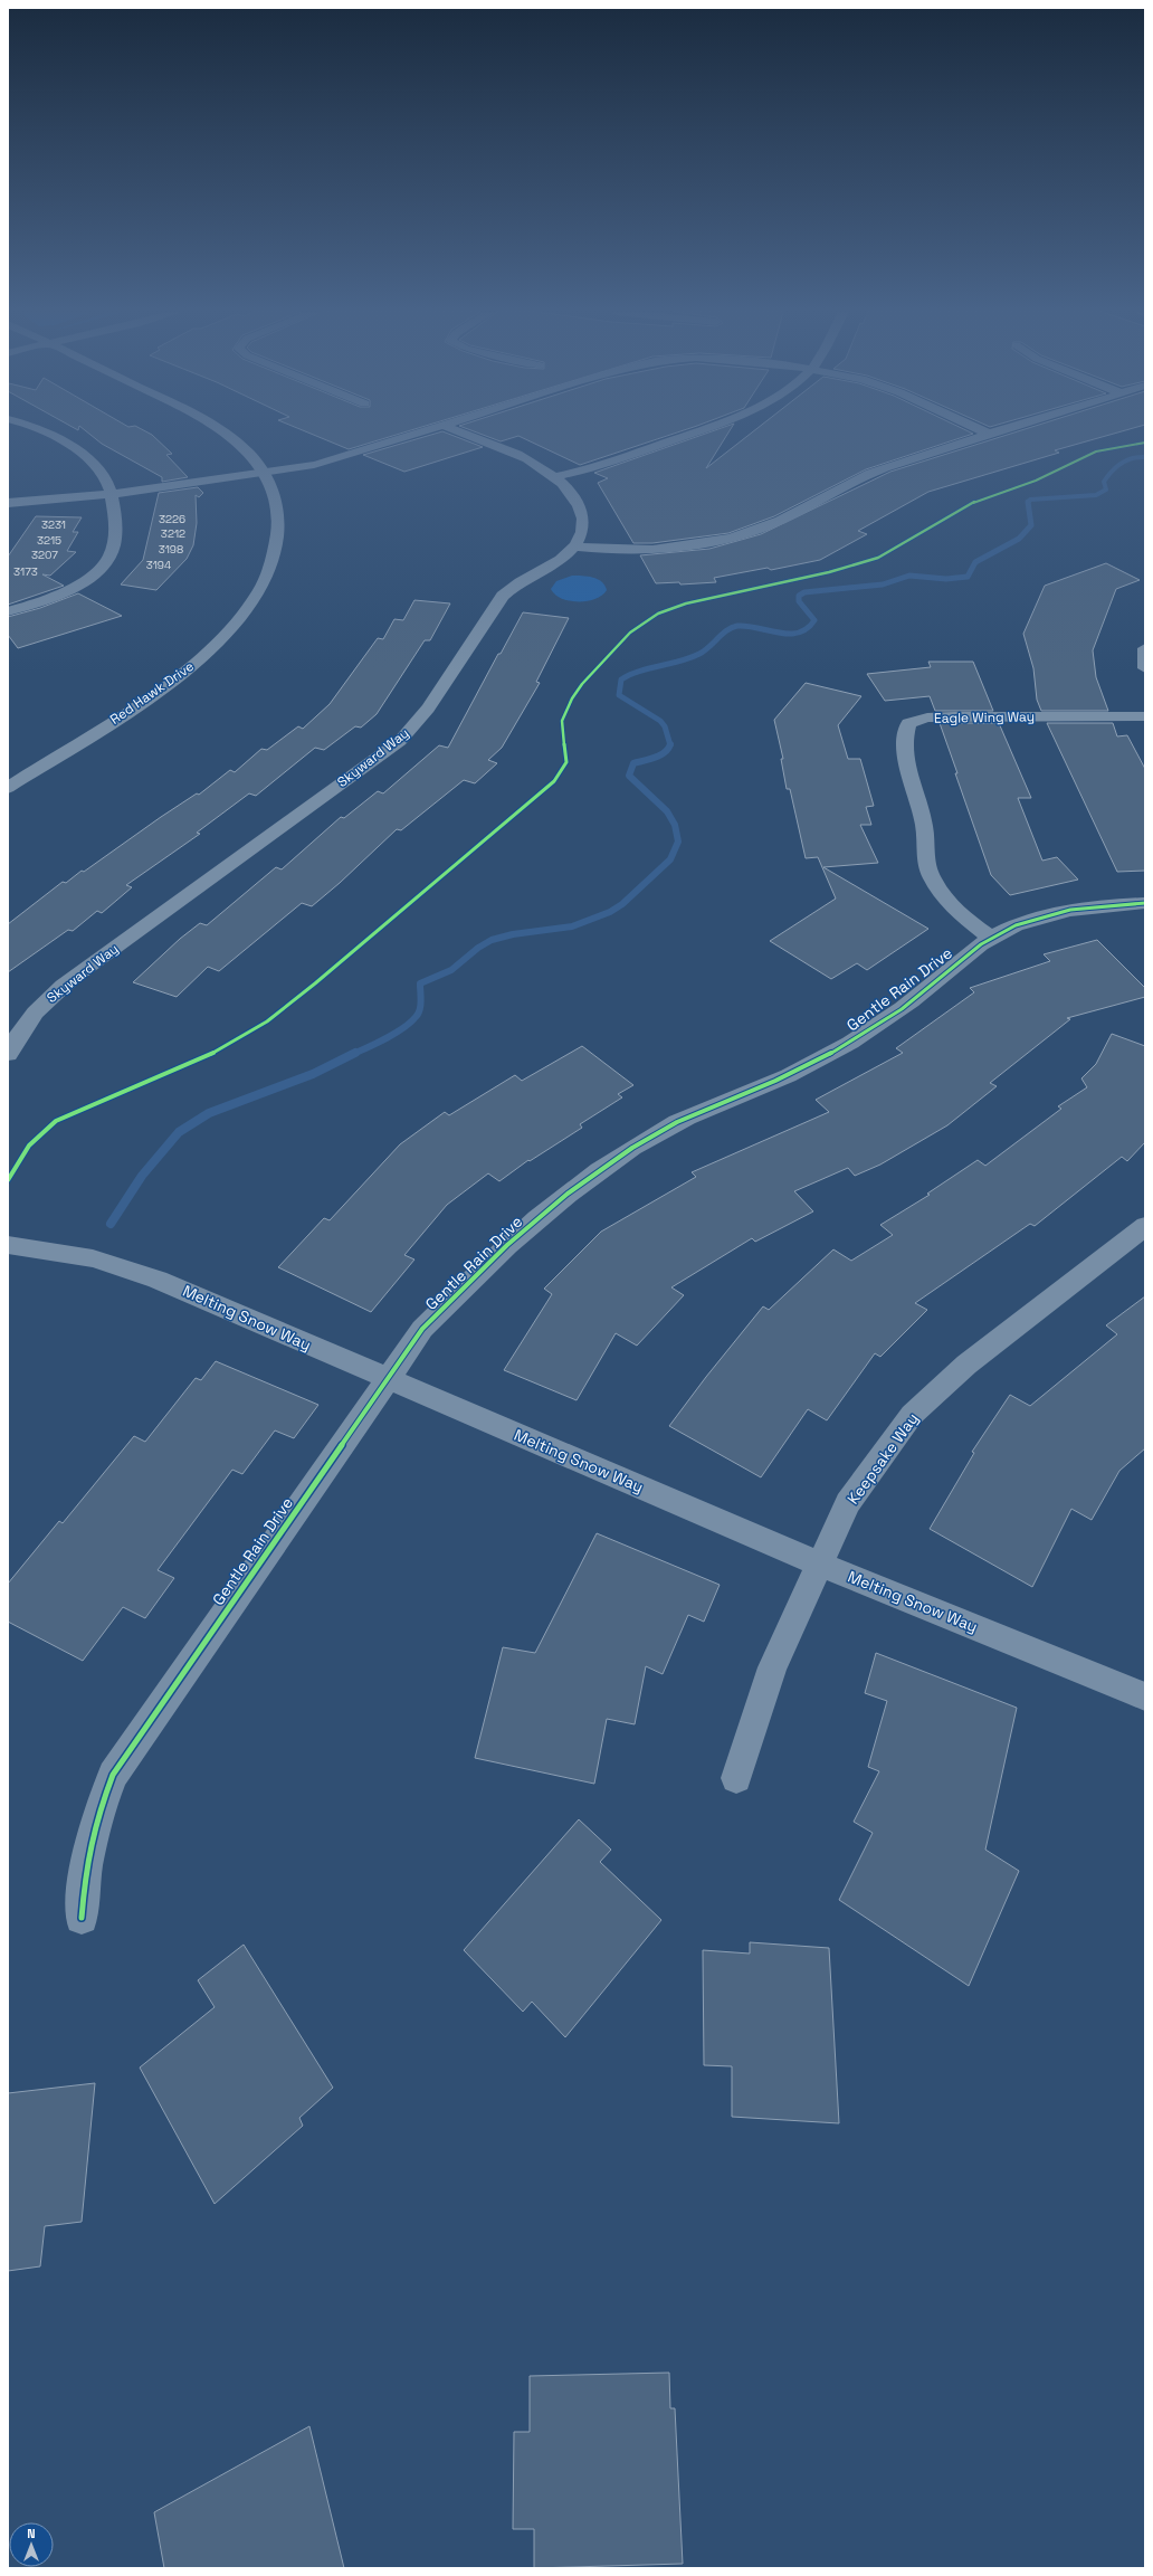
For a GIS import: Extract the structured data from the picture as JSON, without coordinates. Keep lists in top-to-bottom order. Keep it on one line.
{"streets":{"street":["Red Hawk Drive","Eagle Wing Way","Skyward Way","Gentle Rain Drive","Melting Snow Way","Keepsake Way"]},"crossings":[["Eagle Wing Way","Gentle Rain Drive"],["Gentle Rain Drive","Melting Snow Way"],["Melting Snow Way","Keepsake Way"]],"house_numbers":["3226","3231","3212","3215","3198","3207","3194","3173"],"north":"top"}
